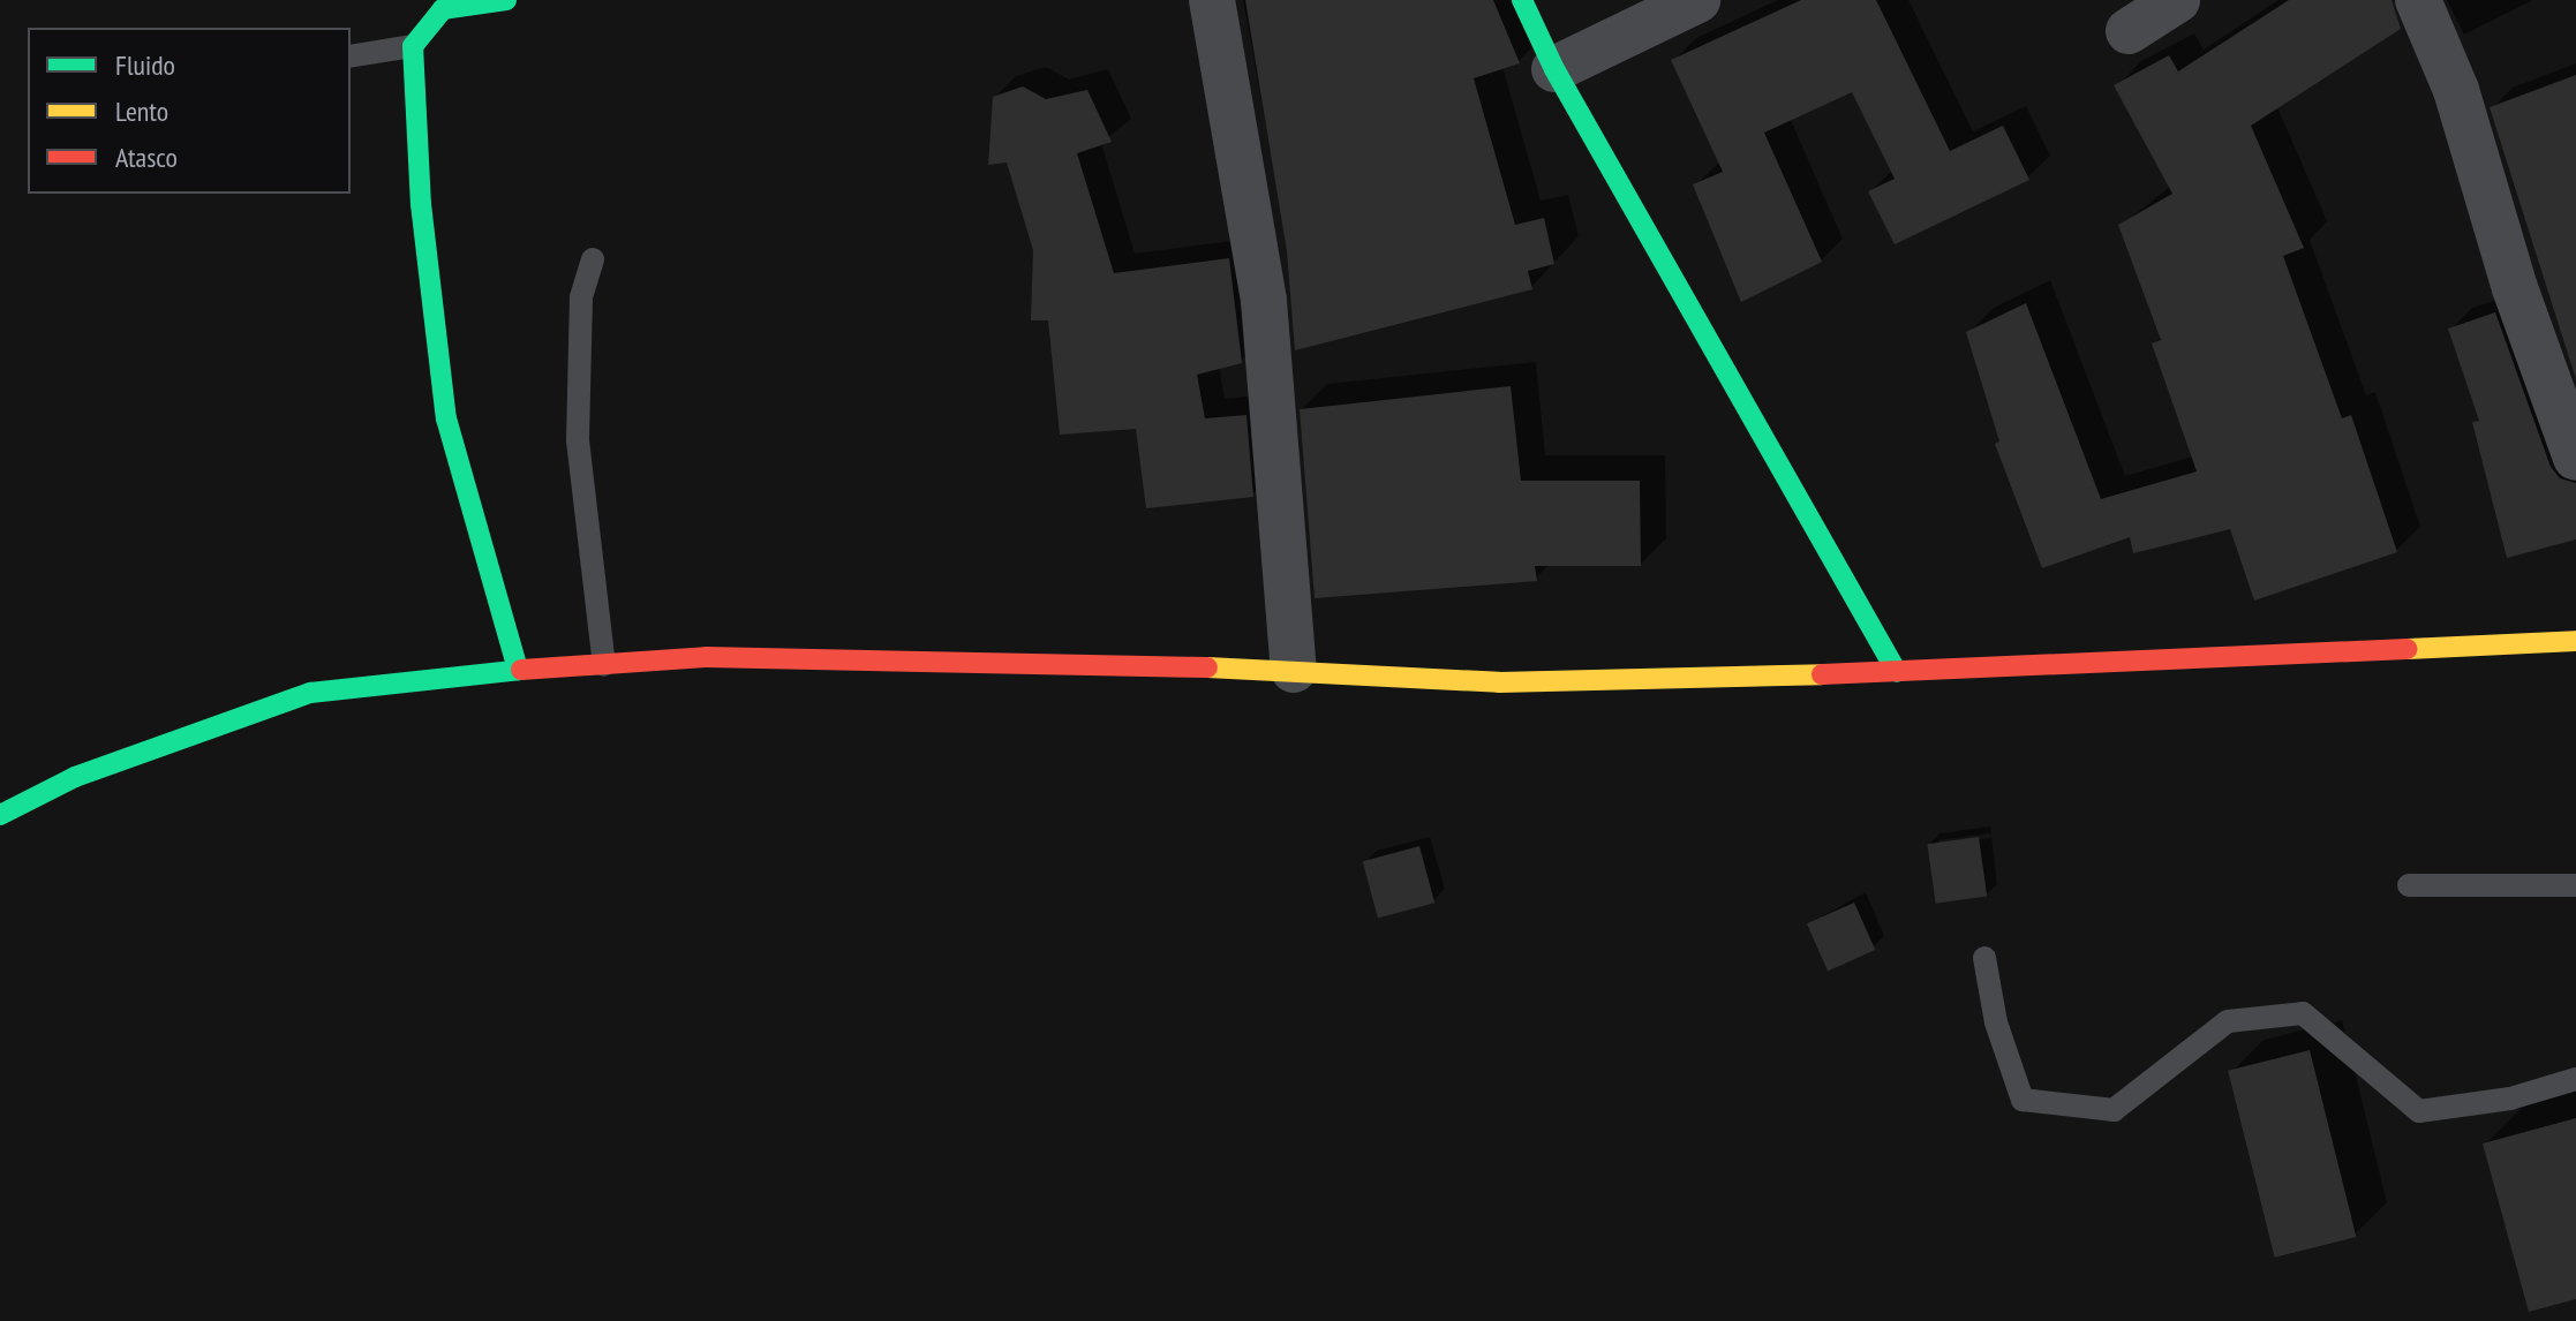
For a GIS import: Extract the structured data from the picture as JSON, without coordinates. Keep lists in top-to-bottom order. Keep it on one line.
{"legend":["Fluido","Lento","Atasco"]}
